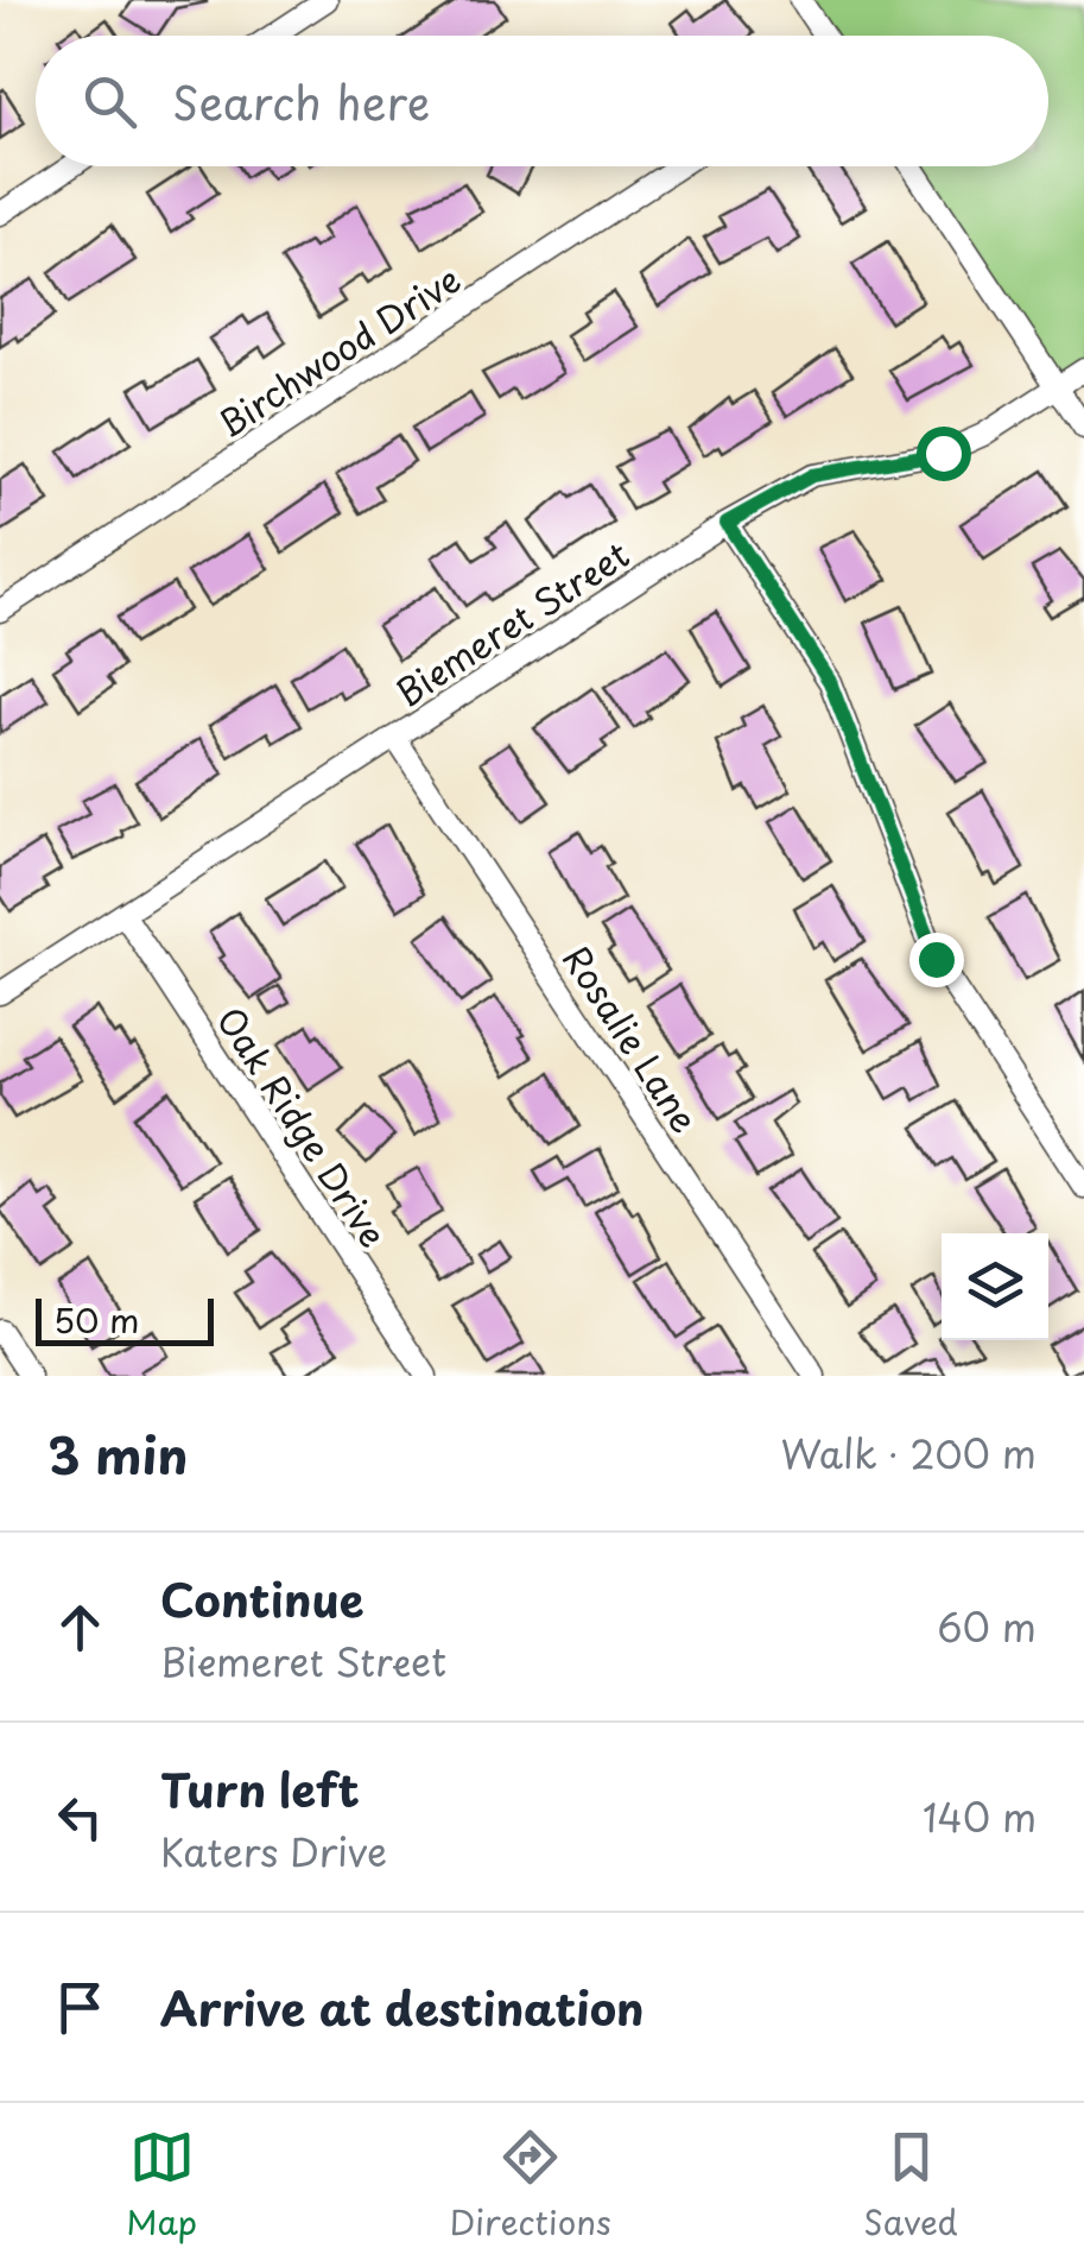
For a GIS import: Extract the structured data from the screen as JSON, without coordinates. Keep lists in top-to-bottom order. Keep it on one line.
{"streets":{"street":["Birchwood Drive","Biemeret Street","Rosalie Lane","Oak Ridge Drive"]},"crossings":[["Biemeret Street","Rosalie Lane"],["Biemeret Street","Oak Ridge Drive"]],"scale_bar":"50 m","page":{"search":"Search here","scale":"50 m","heading":["3 min","Walk · 200 m"],"list":[["Continue","Biemeret Street","60 m"],["Turn left","Katers Drive","140 m"],"Arrive at destination"],"nav":["Map","Directions","Saved"]}}
